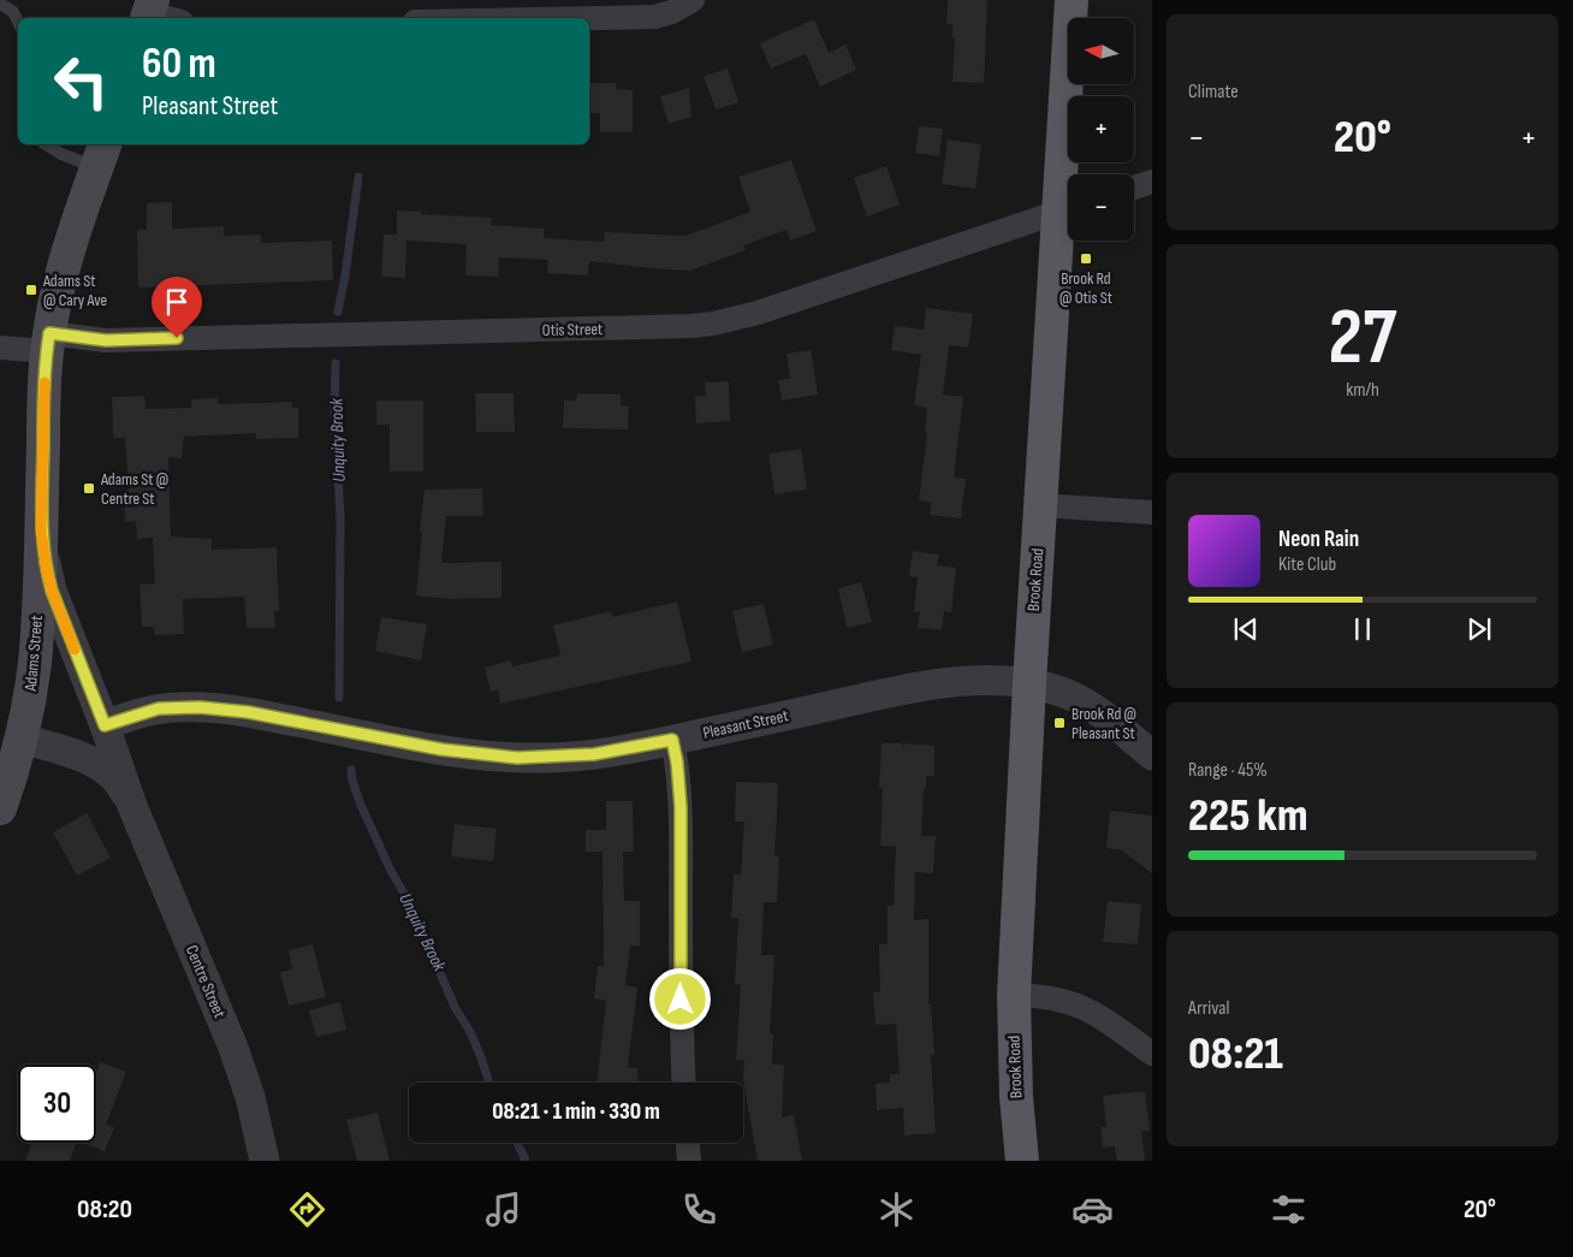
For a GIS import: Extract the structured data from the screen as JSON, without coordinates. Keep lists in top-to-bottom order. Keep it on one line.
{"streets":{"main road":["Brook Road","Adams Street"],"street":["Otis Street","Pleasant Street","Centre Street"]},"crossings":[["Otis Street","Brook Road"],["Otis Street","Adams Street"],["Brook Road","Pleasant Street"],["Adams Street","Centre Street"],["Pleasant Street","Centre Street"]],"water":["Unquity Brook"],"places":{"transit":["Brook Rd @ Otis St","Adams St @ Cary Ave","Adams St @ Centre St","Brook Rd @ Pleasant St"]},"north":"left","page":{"tile":["Climate",["27","km/h"],["Range · 45%","225 km"],["Arrival","08:21"]],"map_buttons":["+","−"],"turn":["60 m","Pleasant Street"],"heat":["−","20°","+"],"song":["Neon Rain","Kite Club"],"limit":"30","trip":"08:21 · 1 min · 330 m","tabs":["08:20","20°"]}}
